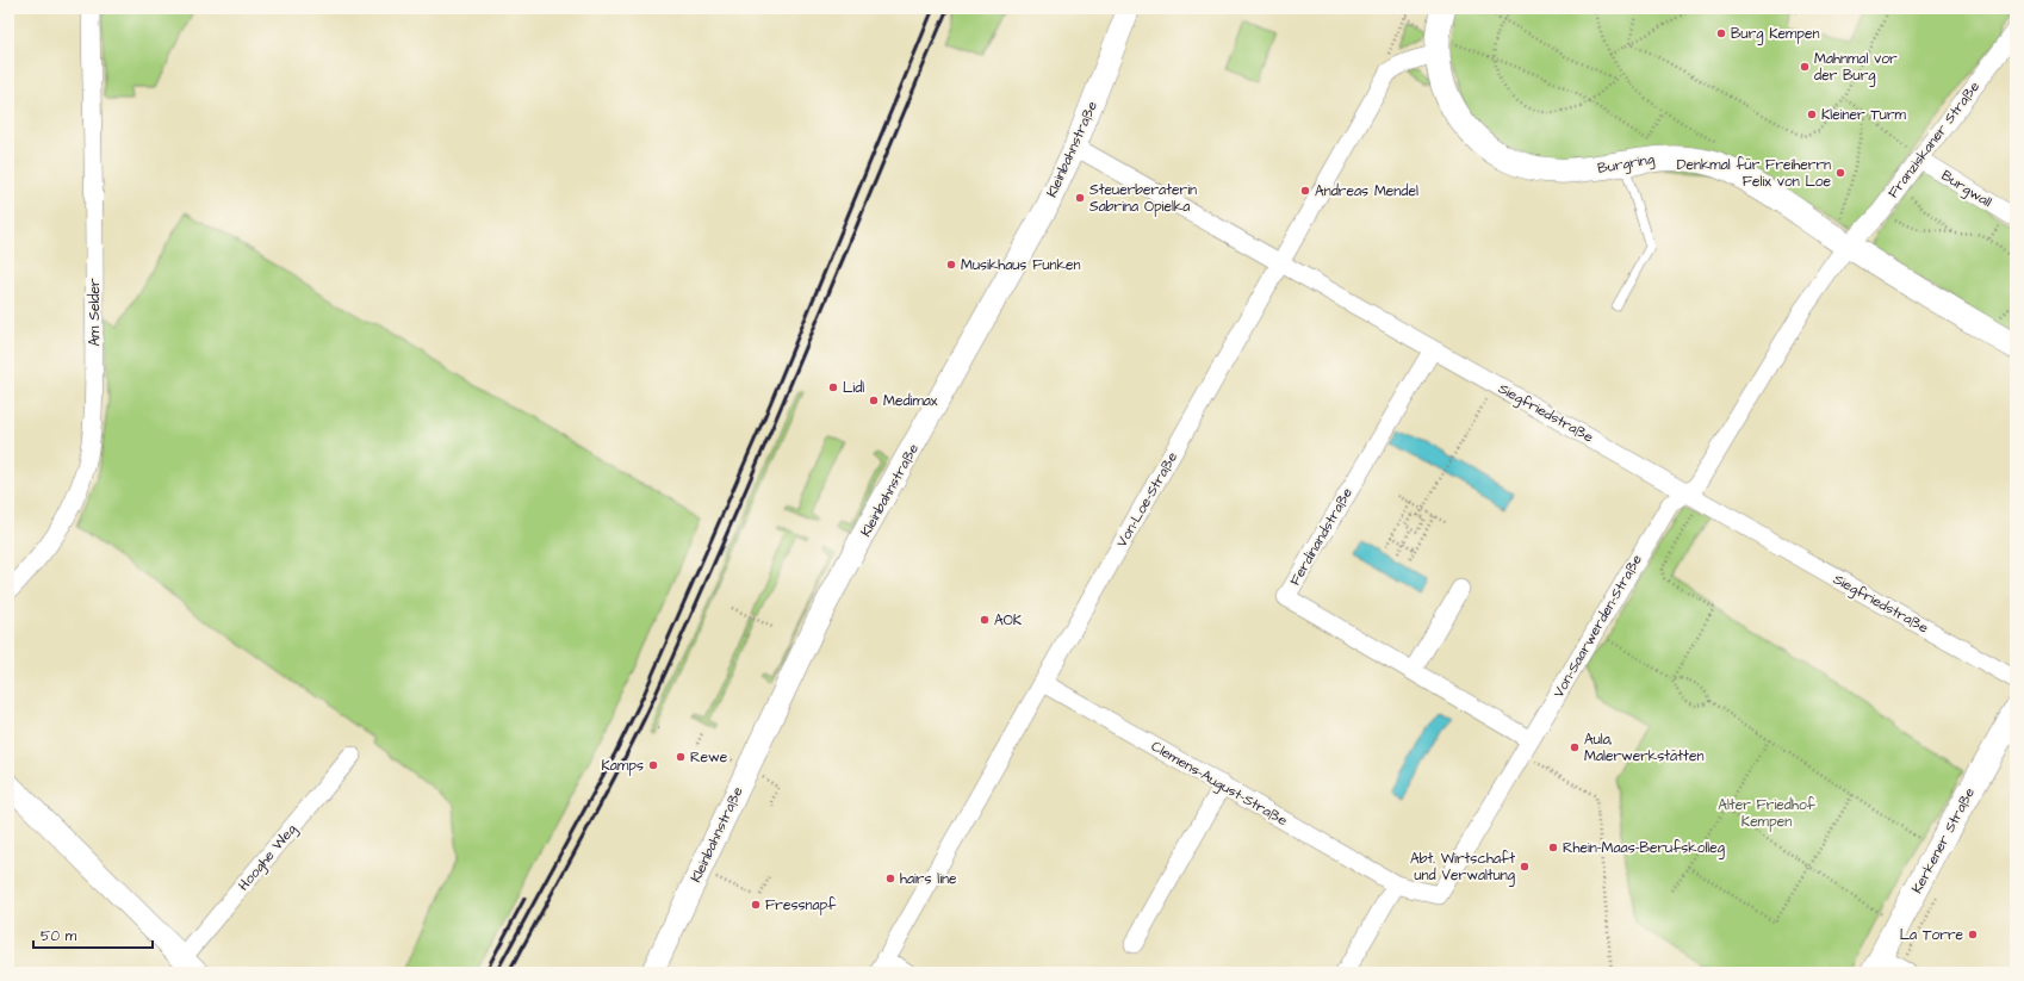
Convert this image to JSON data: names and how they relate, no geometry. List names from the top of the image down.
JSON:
{
  "streets": {
    "main road": ["Burgring", "Kerkener Straße"],
    "street": [
      "Franziskaner Straße",
      "Kleinbahnstraße",
      "Burgwall",
      "Am Selder",
      "Siegfriedstraße",
      "Von-Loe-Straße",
      "Ferdinandstraße",
      "Von-Saarwerden-Straße",
      "Clemens-August-Straße",
      "Hooghe Weg"
    ]
  },
  "crossings": [
    ["Franziskaner Straße", "Burgring"],
    ["Franziskaner Straße", "Burgwall"],
    ["Franziskaner Straße", "Von-Saarwerden-Straße"],
    ["Kleinbahnstraße", "Siegfriedstraße"],
    ["Burgring", "Von-Saarwerden-Straße"],
    ["Siegfriedstraße", "Von-Loe-Straße"],
    ["Siegfriedstraße", "Ferdinandstraße"],
    ["Siegfriedstraße", "Von-Saarwerden-Straße"],
    ["Von-Loe-Straße", "Clemens-August-Straße"],
    ["Ferdinandstraße", "Von-Saarwerden-Straße"],
    ["Von-Saarwerden-Straße", "Clemens-August-Straße"]
  ],
  "parks": ["Alter Friedhof Kempen"],
  "places": [
    "Burg Kempen",
    "Mahnmal vor der Burg",
    "Kleiner Turm",
    "Denkmal für Freiherrn Felix von Loe",
    "Andreas Mendel",
    "Steuerberaterin Sabrina Opielka",
    "Musikhaus Funken",
    "Lidl",
    "Medimax",
    "AOK",
    "Aula, Malerwerkstätten",
    "Rewe",
    "Kamps",
    "Rhein-Maas-Berufskolleg",
    "Abt. Wirtschaft und Verwaltung",
    "hairs line",
    "Fressnapf",
    "La Torre"
  ],
  "scale_bar": "50 m"
}
